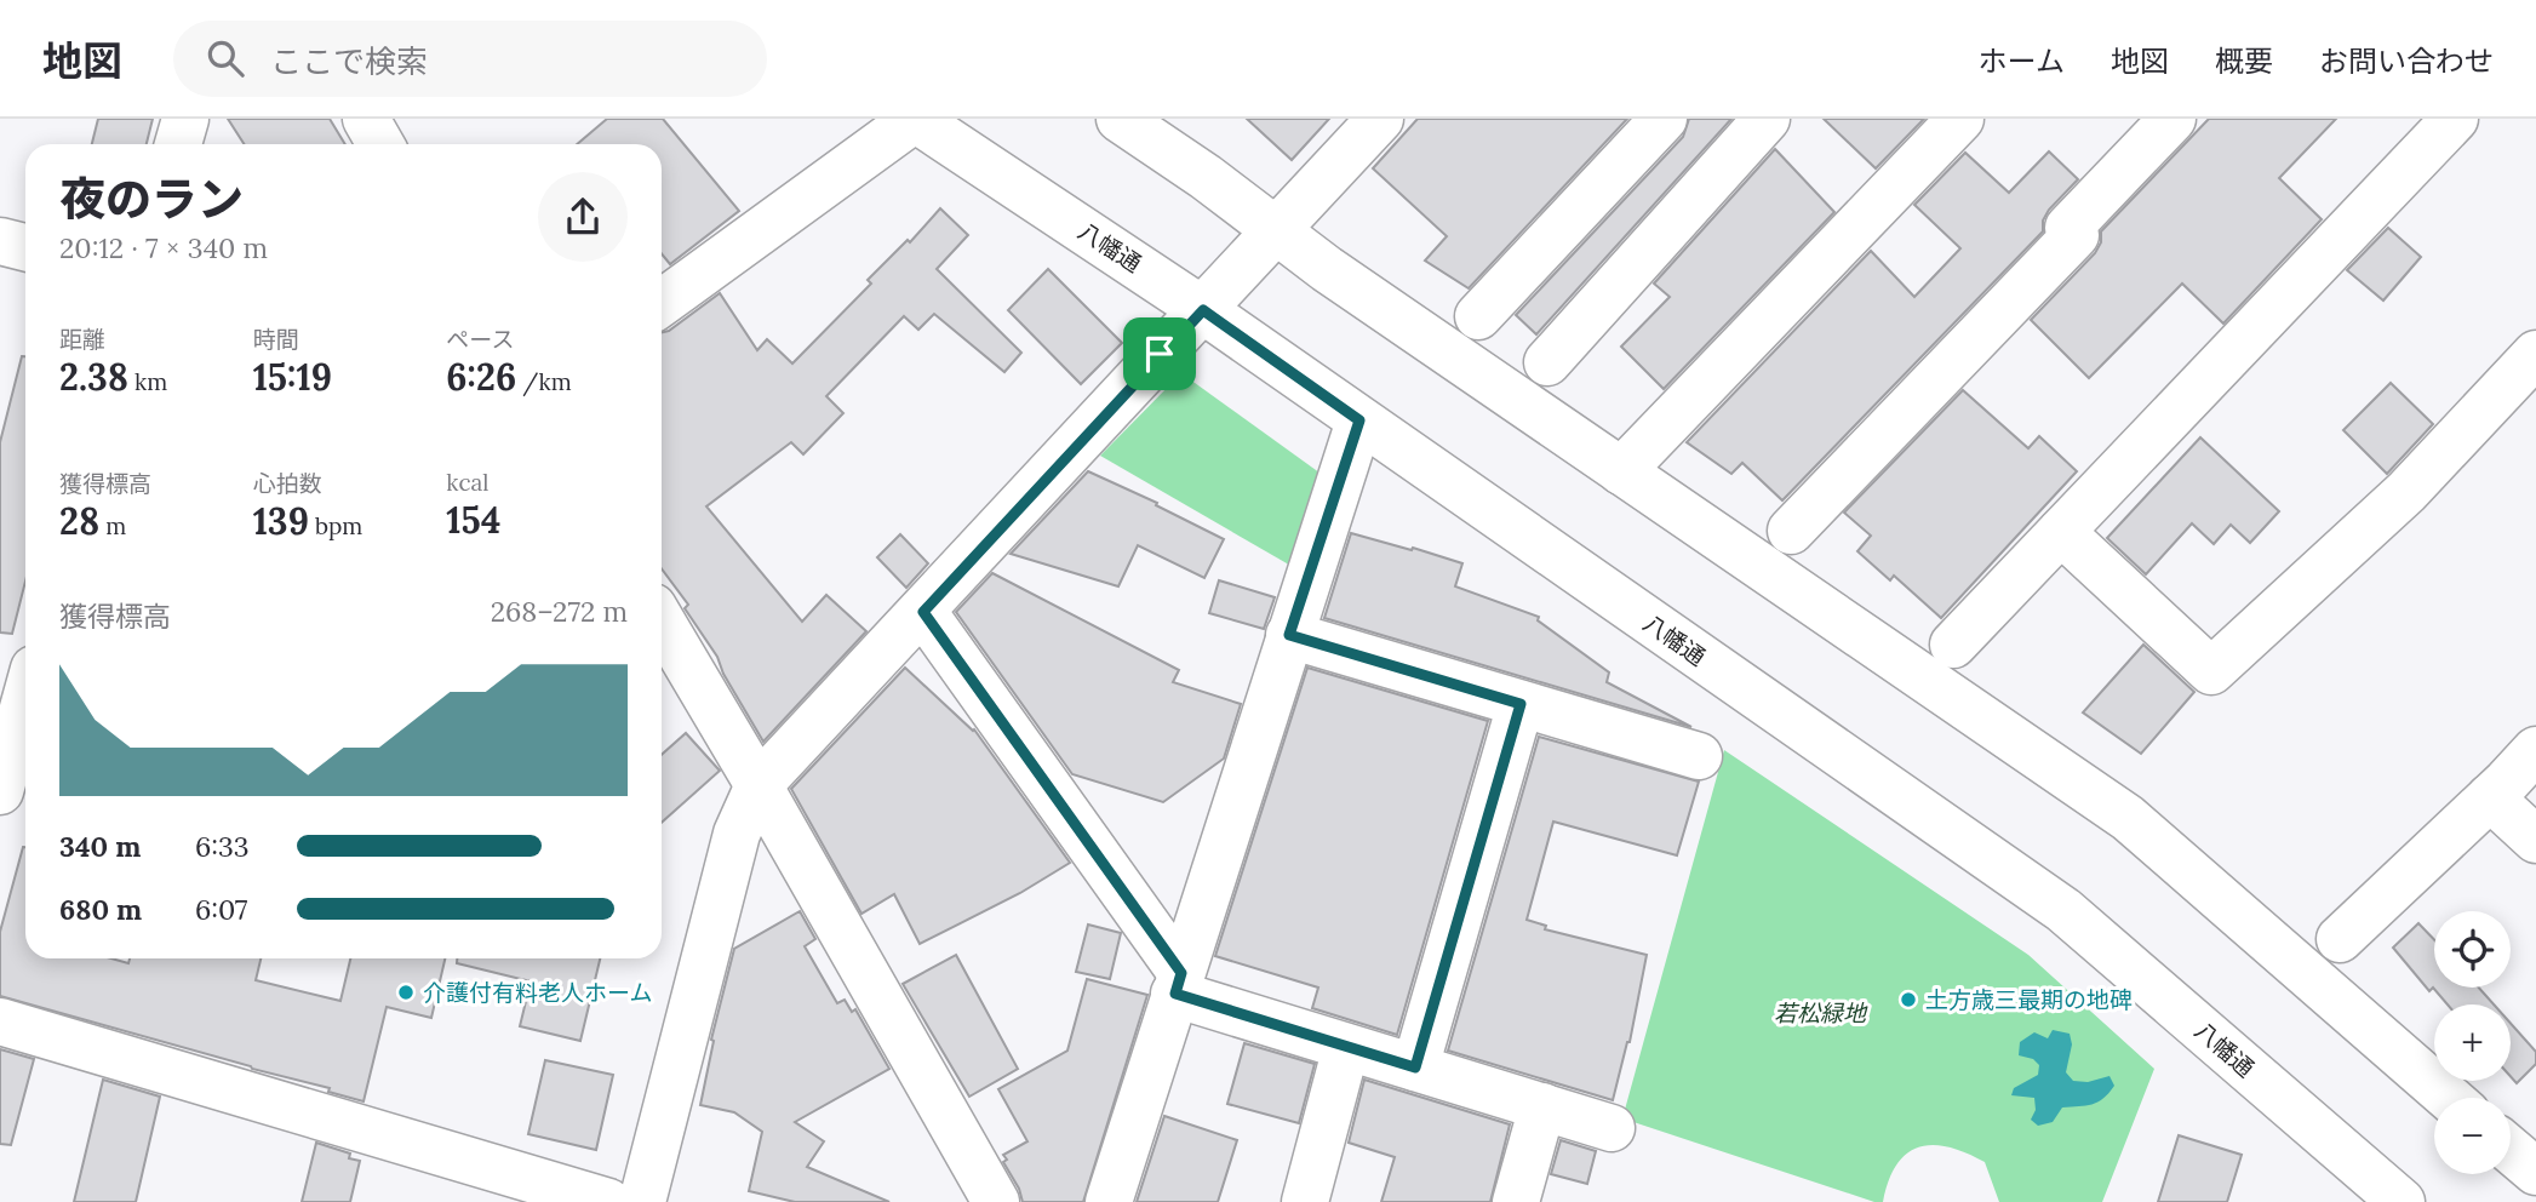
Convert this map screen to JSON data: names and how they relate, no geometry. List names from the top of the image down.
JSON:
{
  "streets": {
    "street": ["八幡通"]
  },
  "parks": ["若松緑地"],
  "places": ["介護付有料老人ホーム", "土方歳三最期の地碑"],
  "page": {
    "header": "地図",
    "search": "ここで検索",
    "nav": [
      "ホーム",
      "地図",
      "概要",
      "お問い合わせ"
    ],
    "heading": ["夜のラン", "20:12 · 7 × 340 m"],
    "stats": [
      ["距離", "2.38 km"],
      ["時間", "15:19"],
      ["ペース", "6:26 /km"],
      ["獲得標高", "28 m"],
      ["心拍数", "139 bpm"],
      ["kcal", "154"]
    ],
    "chart": ["獲得標高", "268–272 m"],
    "list": [
      {
        "name": "340 m",
        "note": "6:33"
      },
      {
        "name": "680 m",
        "note": "6:07"
      }
    ],
    "map_buttons": ["+", "−"]
  }
}
